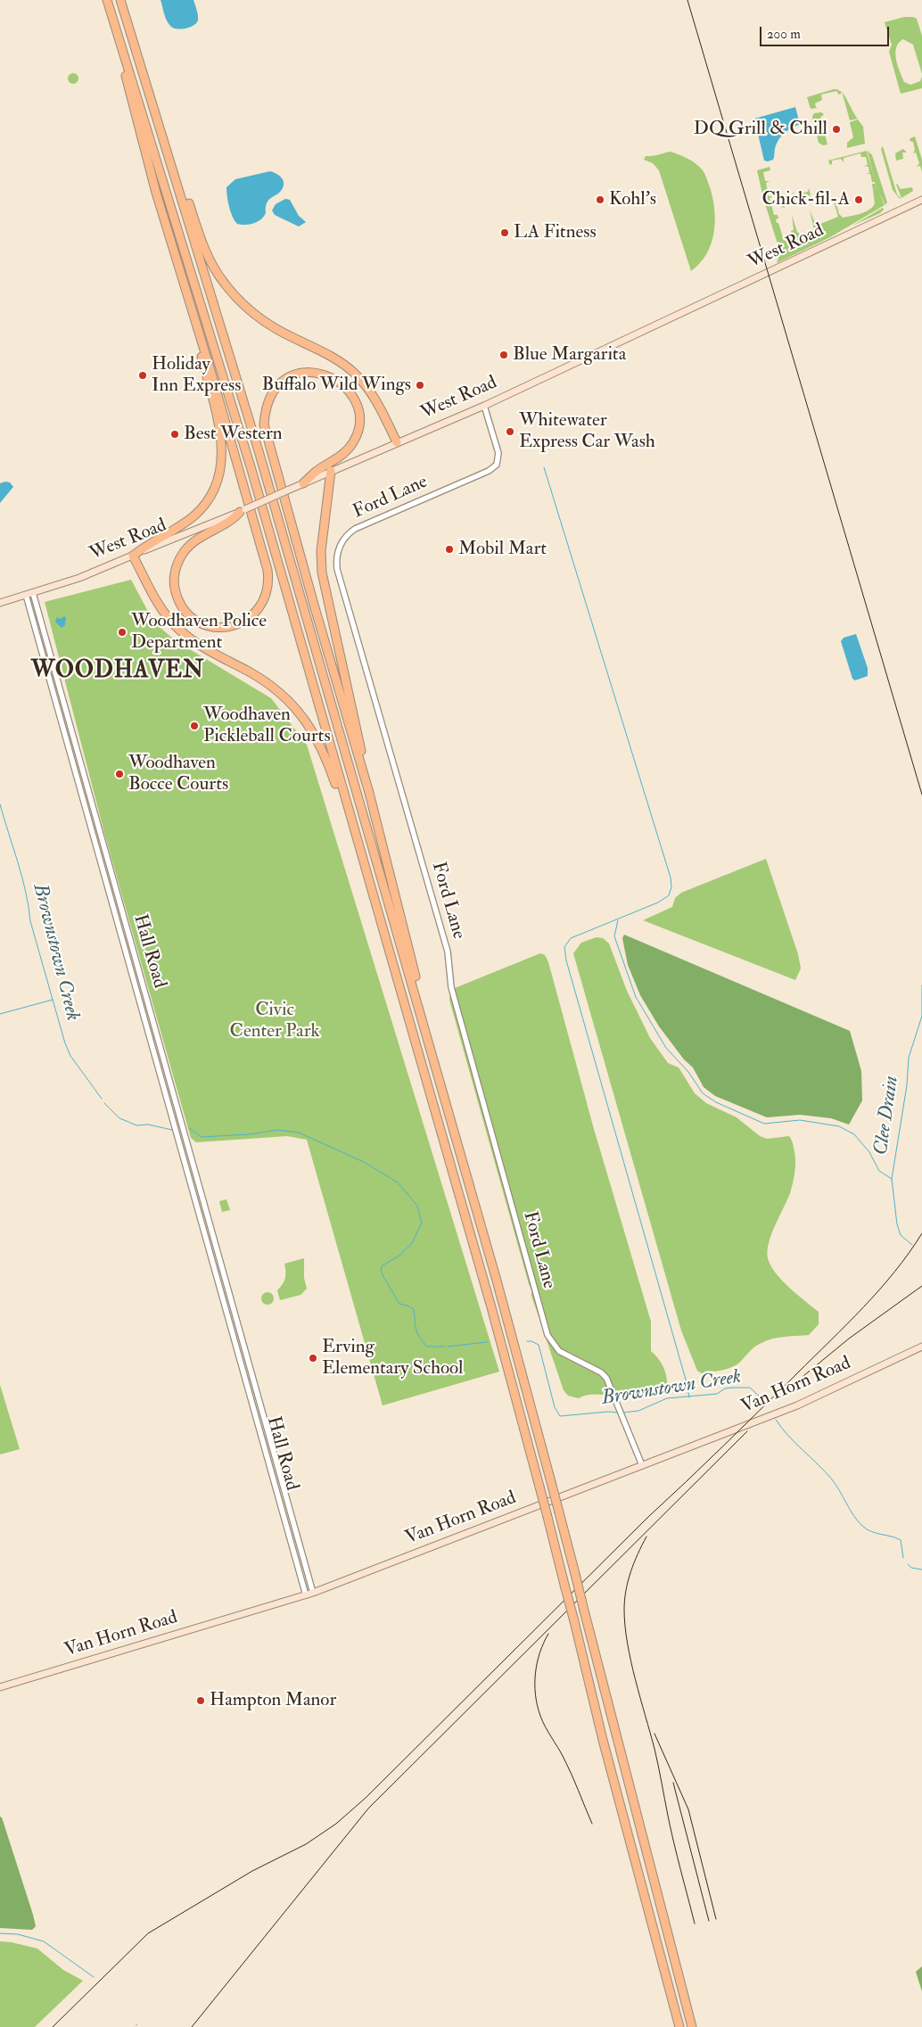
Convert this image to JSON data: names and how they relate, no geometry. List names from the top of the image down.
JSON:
{
  "streets": {
    "main road": ["West Road", "Van Horn Road"],
    "street": ["Ford Lane", "Hall Road"]
  },
  "crossings": [
    ["West Road", "Ford Lane"],
    ["West Road", "Hall Road"],
    ["Ford Lane", "Van Horn Road"],
    ["Hall Road", "Van Horn Road"]
  ],
  "districts": ["WOODHAVEN"],
  "water": ["Brownstown Creek", "Clee Drain"],
  "parks": ["Civic Center Park"],
  "places": [
    "DQ Grill & Chill",
    "Kohl's",
    "Chick-fil-A",
    "LA Fitness",
    "Blue Margarita",
    "Holiday Inn Express",
    "Buffalo Wild Wings",
    "Whitewater Express Car Wash",
    "Best Western",
    "Mobil Mart",
    "Woodhaven Police Department",
    "Woodhaven Pickleball Courts",
    "Woodhaven Bocce Courts",
    "Erving Elementary School",
    "Hampton Manor"
  ],
  "scale_bar": "200 m"
}
